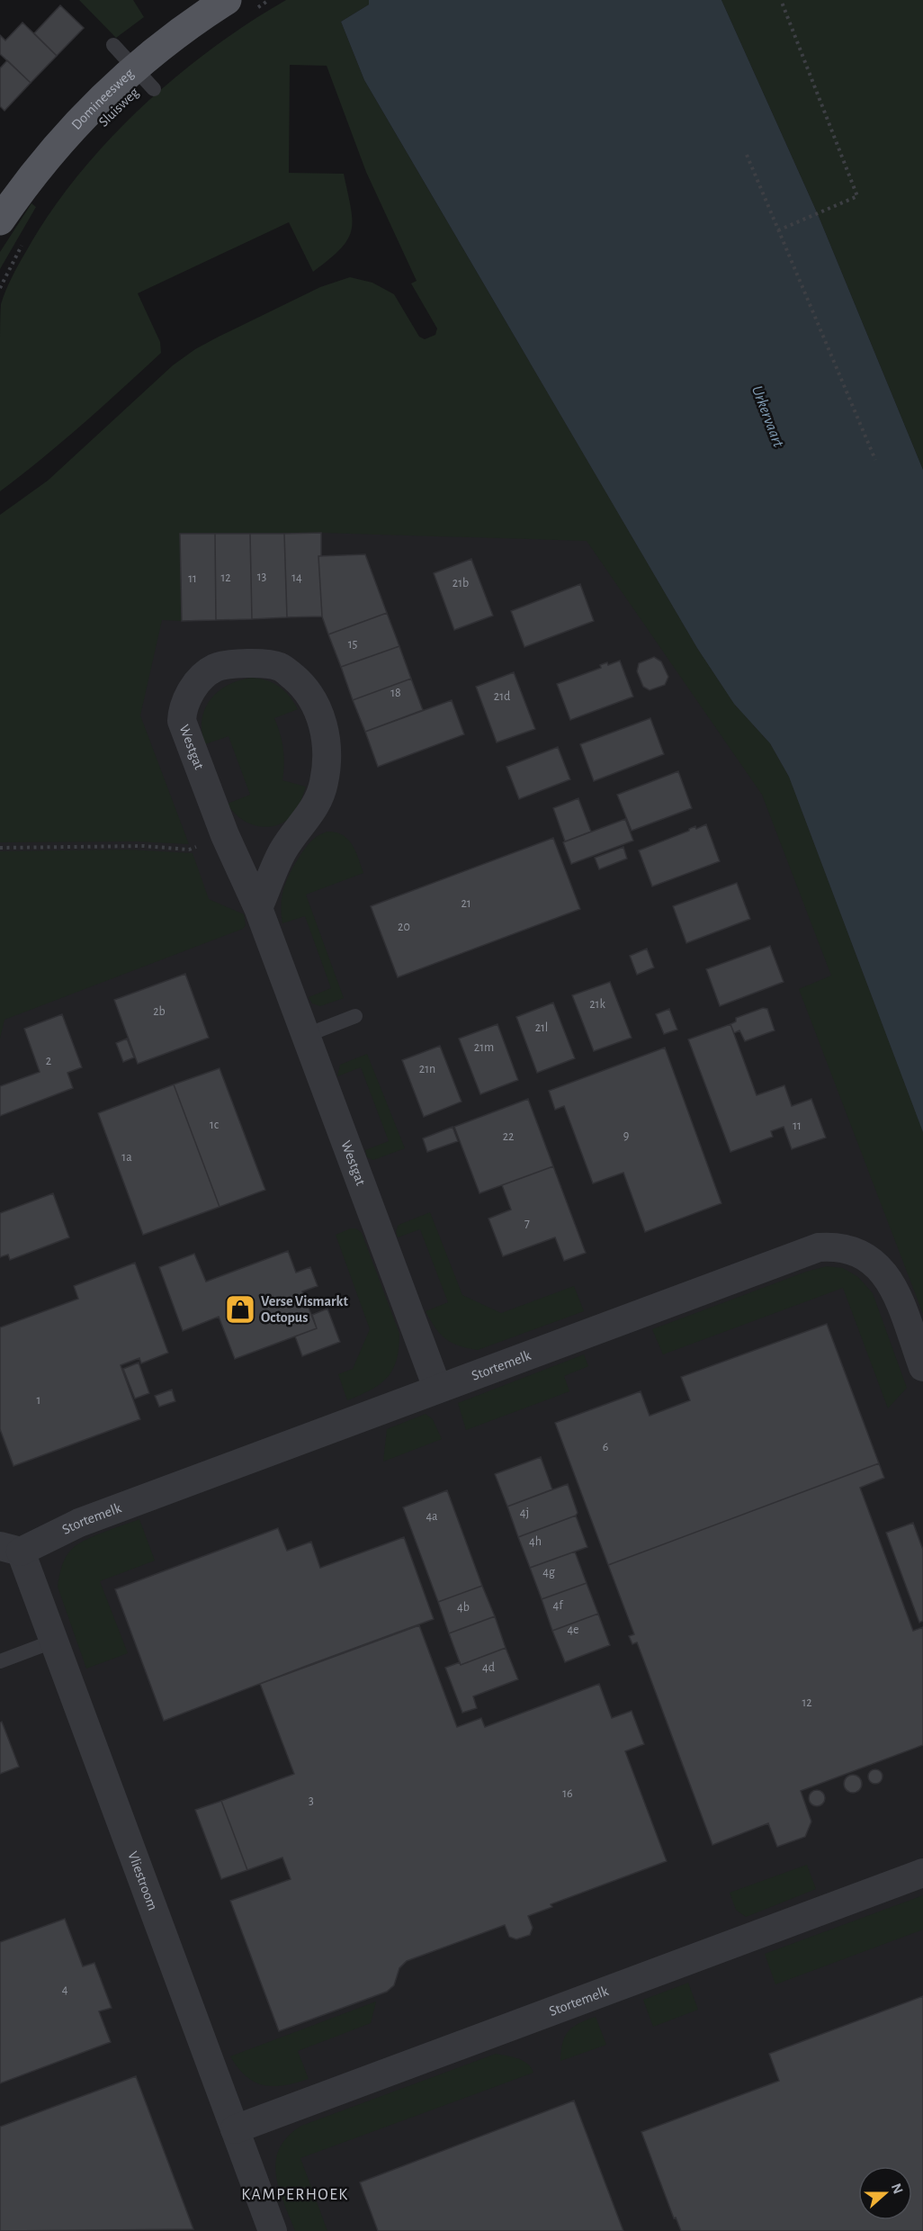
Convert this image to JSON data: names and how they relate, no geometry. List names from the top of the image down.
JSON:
{
  "streets": {
    "main road": ["Domineesweg"],
    "street": ["Westgat", "Stortemelk", "Vliestroom"]
  },
  "crossings": [
    ["Westgat", "Stortemelk"],
    ["Stortemelk", "Vliestroom"]
  ],
  "districts": ["KAMPERHOEK"],
  "water": ["Urkervaart"],
  "places": {
    "shop": ["Verse Vismarkt Octopus"]
  },
  "house_numbers": [
    "13",
    "12",
    "14",
    "11",
    "21b",
    "15",
    "18",
    "21d",
    "21",
    "20",
    "21k",
    "2b",
    "21l",
    "21m",
    "2",
    "21n",
    "1c",
    "11",
    "9",
    "22",
    "1a",
    "7",
    "1",
    "6",
    "4j",
    "4a",
    "4h",
    "4g",
    "4f",
    "4b",
    "4e",
    "4d",
    "12",
    "16",
    "3",
    "4"
  ],
  "north": "right"
}
